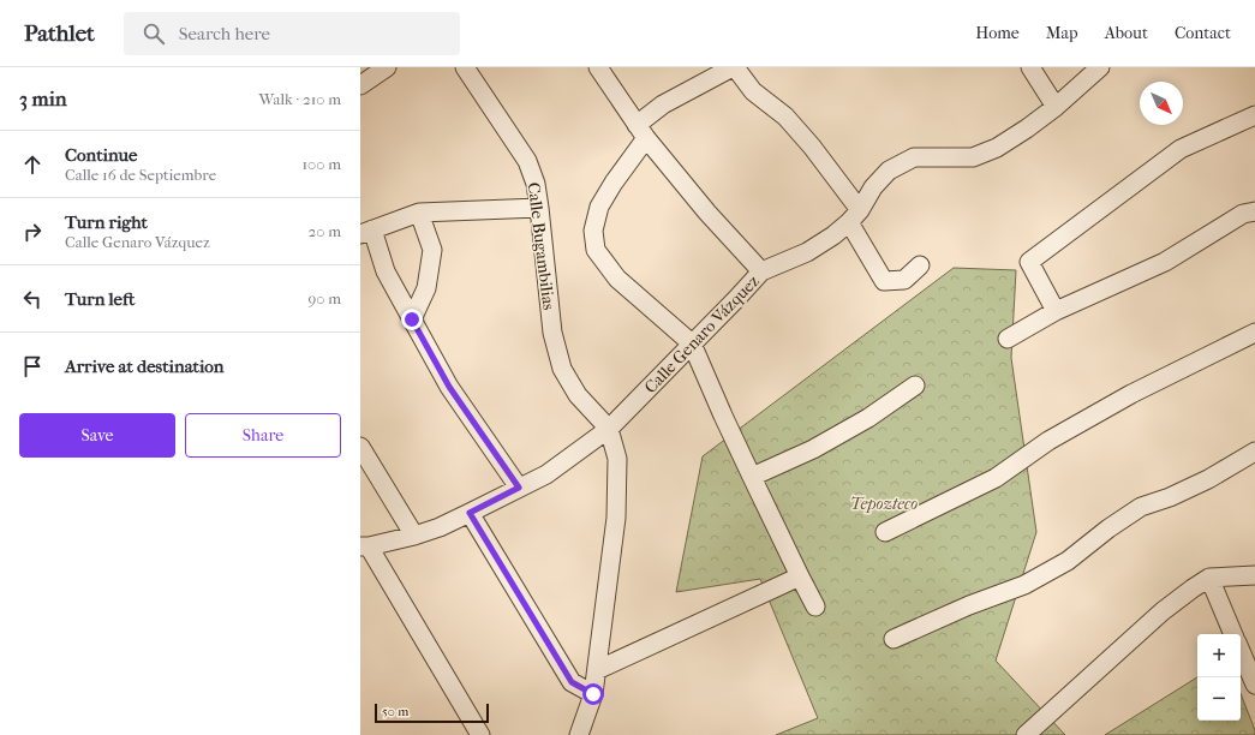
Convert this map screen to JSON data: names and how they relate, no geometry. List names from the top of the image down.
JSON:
{
  "streets": {
    "street": ["Calle Bugambilias", "Calle Genaro Vázquez"]
  },
  "crossings": [
    ["Calle Bugambilias", "Calle Genaro Vázquez"]
  ],
  "parks": ["Tepozteco"],
  "scale_bar": "50 m",
  "north": "bottom right",
  "page": {
    "header": "Pathlet",
    "search": "Search here",
    "nav": [
      "Home",
      "Map",
      "About",
      "Contact"
    ],
    "heading": ["3 min", "Walk · 210 m"],
    "list": [
      ["Continue", "Calle 16 de Septiembre", "100 m"],
      ["Turn right", "Calle Genaro Vázquez", "20 m"],
      ["Turn left", "90 m"],
      "Arrive at destination"
    ],
    "buttons": ["Save", "Share"],
    "map_buttons": ["+", "−"],
    "scale": "50 m"
  }
}
